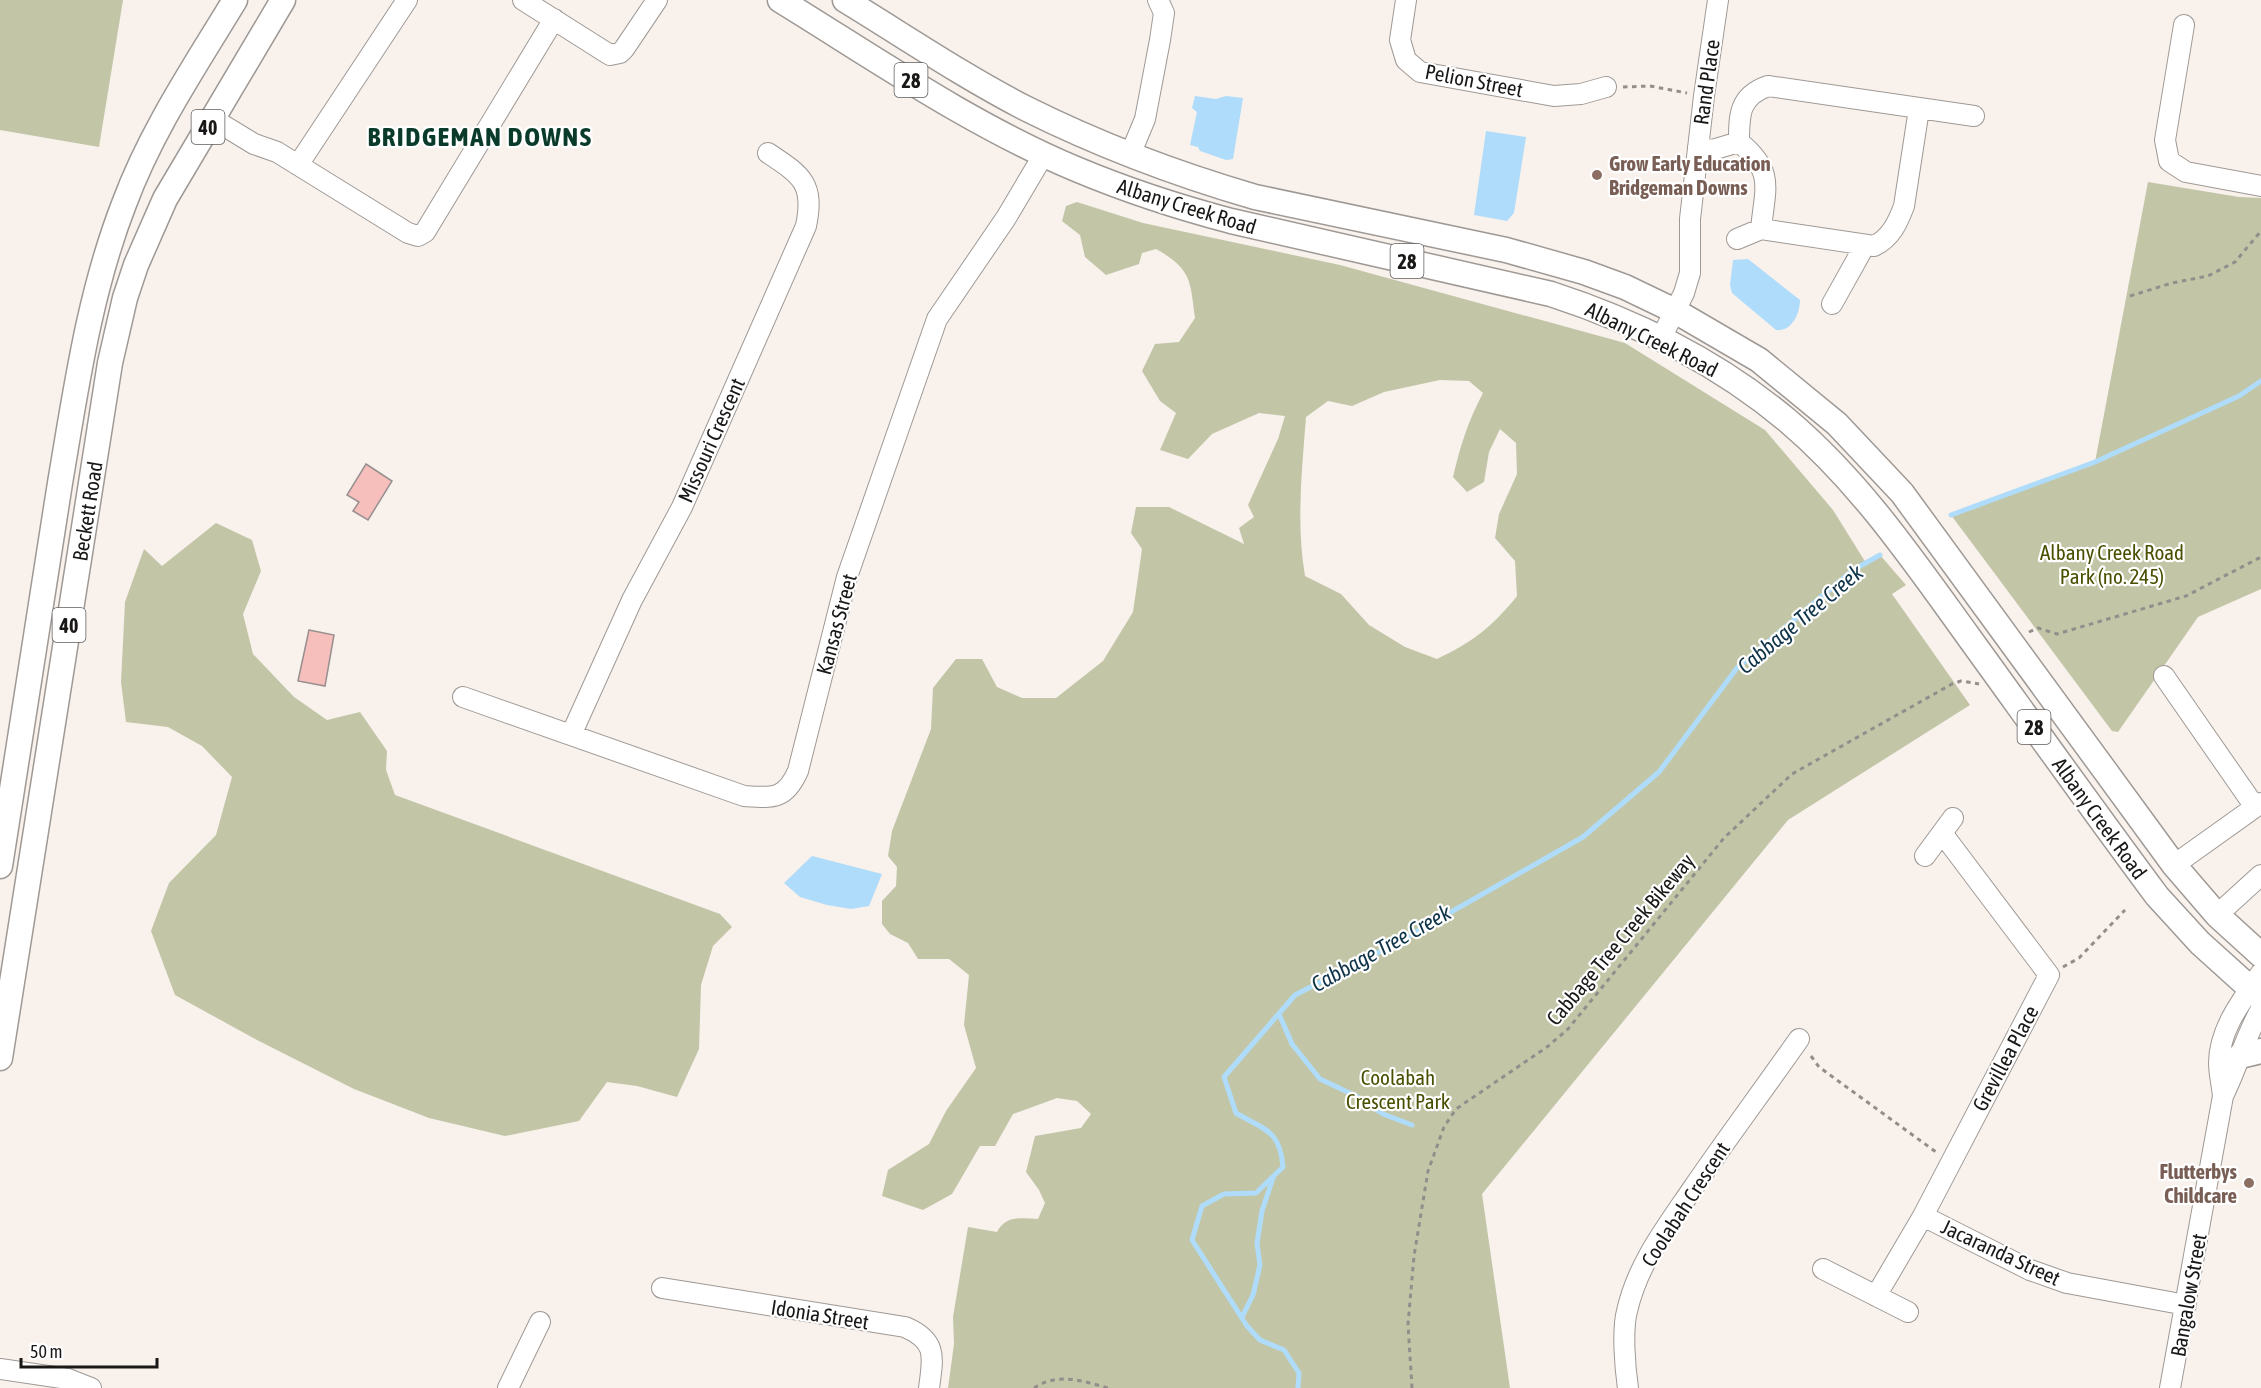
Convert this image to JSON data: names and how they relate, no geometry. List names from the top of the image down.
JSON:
{
  "streets": {
    "main road": [
      "28",
      "40",
      "Albany Creek Road",
      "Beckett Road"
    ],
    "street": [
      "Pelion Street",
      "Rand Place",
      "Missouri Crescent",
      "Kansas Street",
      "Grevillea Place",
      "Coolabah Crescent",
      "Jacaranda Street",
      "Bangalow Street",
      "Idonia Street"
    ],
    "path": ["Cabbage Tree Creek Bikeway"]
  },
  "crossings": [
    ["Rand Place", "Albany Creek Road"],
    ["Albany Creek Road", "Kansas Street"],
    ["Albany Creek Road", "Bangalow Street"],
    ["Missouri Crescent", "Kansas Street"],
    ["Grevillea Place", "Jacaranda Street"],
    ["Jacaranda Street", "Bangalow Street"]
  ],
  "districts": ["BRIDGEMAN DOWNS"],
  "water": ["Cabbage Tree Creek"],
  "parks": ["Albany Creek Road Park (no. 245)", "Coolabah Crescent Park"],
  "places": ["Grow Early Education Bridgeman Downs", "Flutterbys Childcare"],
  "scale_bar": "50 m"
}
